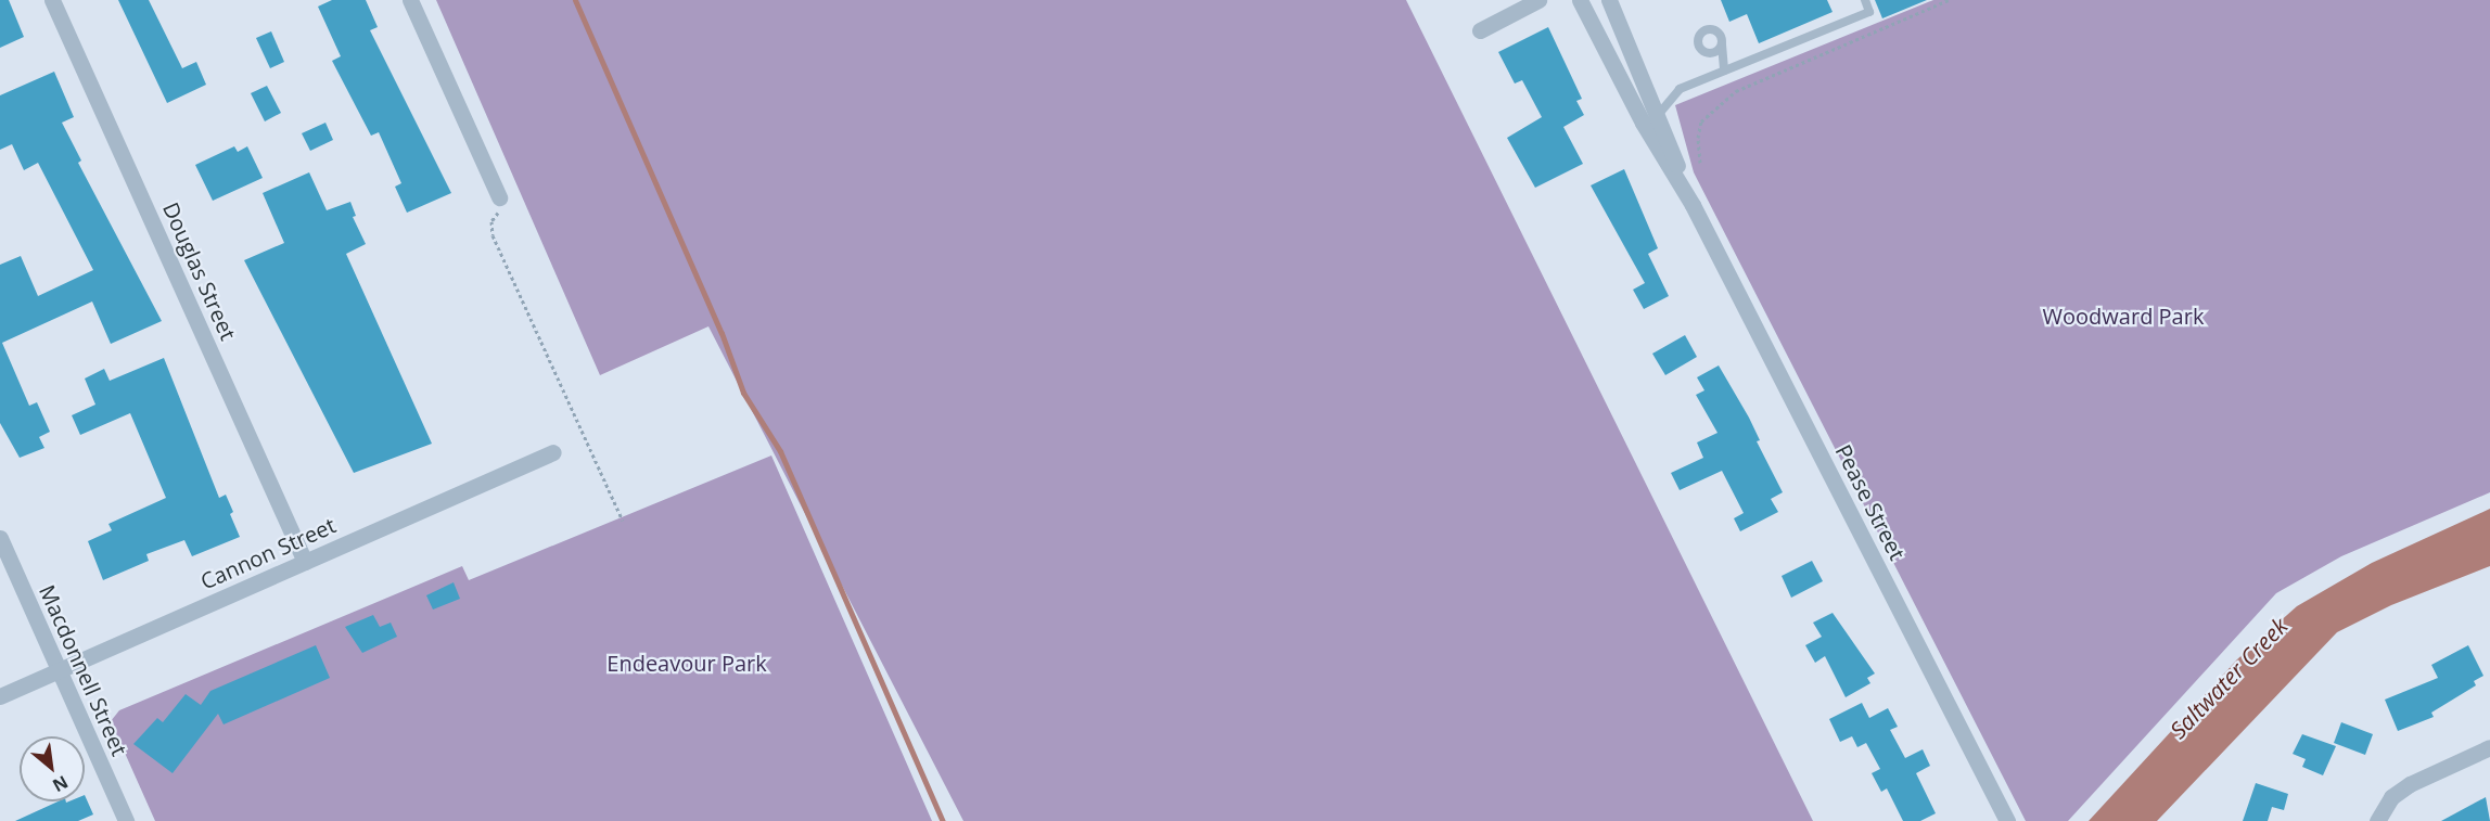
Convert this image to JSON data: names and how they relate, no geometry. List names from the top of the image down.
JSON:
{
  "streets": {
    "street": [
      "Douglas Street",
      "Pease Street",
      "Cannon Street",
      "Macdonnell Street"
    ]
  },
  "crossings": [
    ["Douglas Street", "Cannon Street"],
    ["Cannon Street", "Macdonnell Street"]
  ],
  "water": ["Saltwater Creek"],
  "parks": ["Woodward Park", "Endeavour Park"],
  "north": "bottom right"
}
